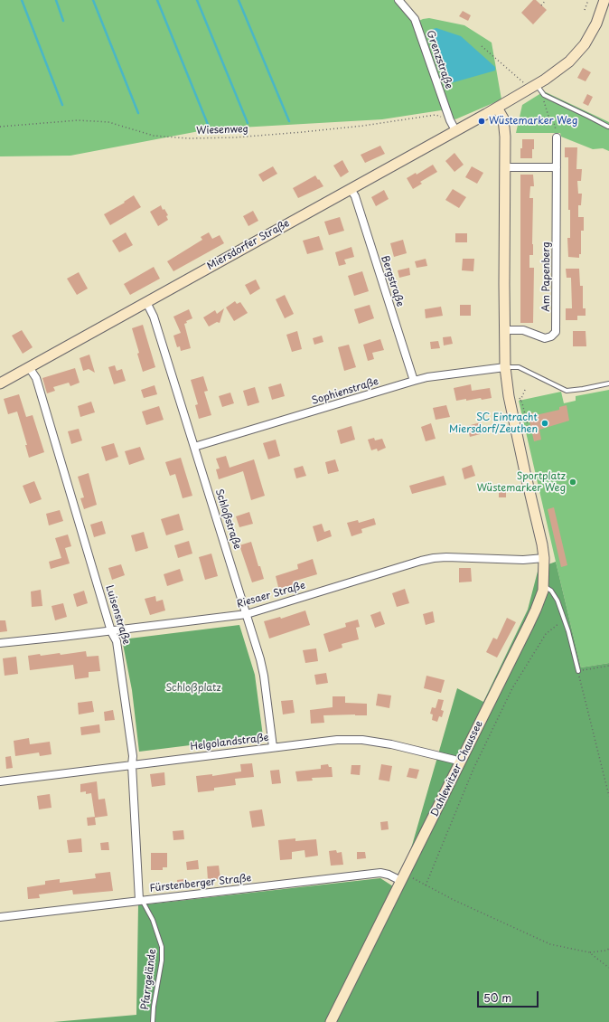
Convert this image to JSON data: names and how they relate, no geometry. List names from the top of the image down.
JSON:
{
  "streets": {
    "main road": ["Miersdorfer Straße", "Dahlewitzer Chaussee"],
    "street": [
      "Grenzstraße",
      "Am Papenberg",
      "Bergstraße",
      "Sophienstraße",
      "Schloßstraße",
      "Riesaer Straße",
      "Luisenstraße",
      "Helgolandstraße",
      "Fürstenberger Straße"
    ],
    "lane": ["Pfarrgelände"],
    "path": ["Wiesenweg"]
  },
  "crossings": [
    ["Grenzstraße", "Miersdorfer Straße"],
    ["Miersdorfer Straße", "Bergstraße"],
    ["Miersdorfer Straße", "Schloßstraße"],
    ["Miersdorfer Straße", "Luisenstraße"],
    ["Bergstraße", "Sophienstraße"],
    ["Sophienstraße", "Schloßstraße"],
    ["Schloßstraße", "Riesaer Straße"],
    ["Schloßstraße", "Helgolandstraße"],
    ["Riesaer Straße", "Luisenstraße"],
    ["Riesaer Straße", "Dahlewitzer Chaussee"],
    ["Luisenstraße", "Helgolandstraße"],
    ["Luisenstraße", "Fürstenberger Straße"],
    ["Luisenstraße", "Pfarrgelände"],
    ["Helgolandstraße", "Dahlewitzer Chaussee"],
    ["Dahlewitzer Chaussee", "Fürstenberger Straße"],
    ["Fürstenberger Straße", "Pfarrgelände"]
  ],
  "parks": ["Schloßplatz"],
  "places": ["Wüstemarker Weg", "SC Eintracht Miersdorf/Zeuthen", "Sportplatz Wüstemarker Weg"],
  "scale_bar": "50 m"
}
